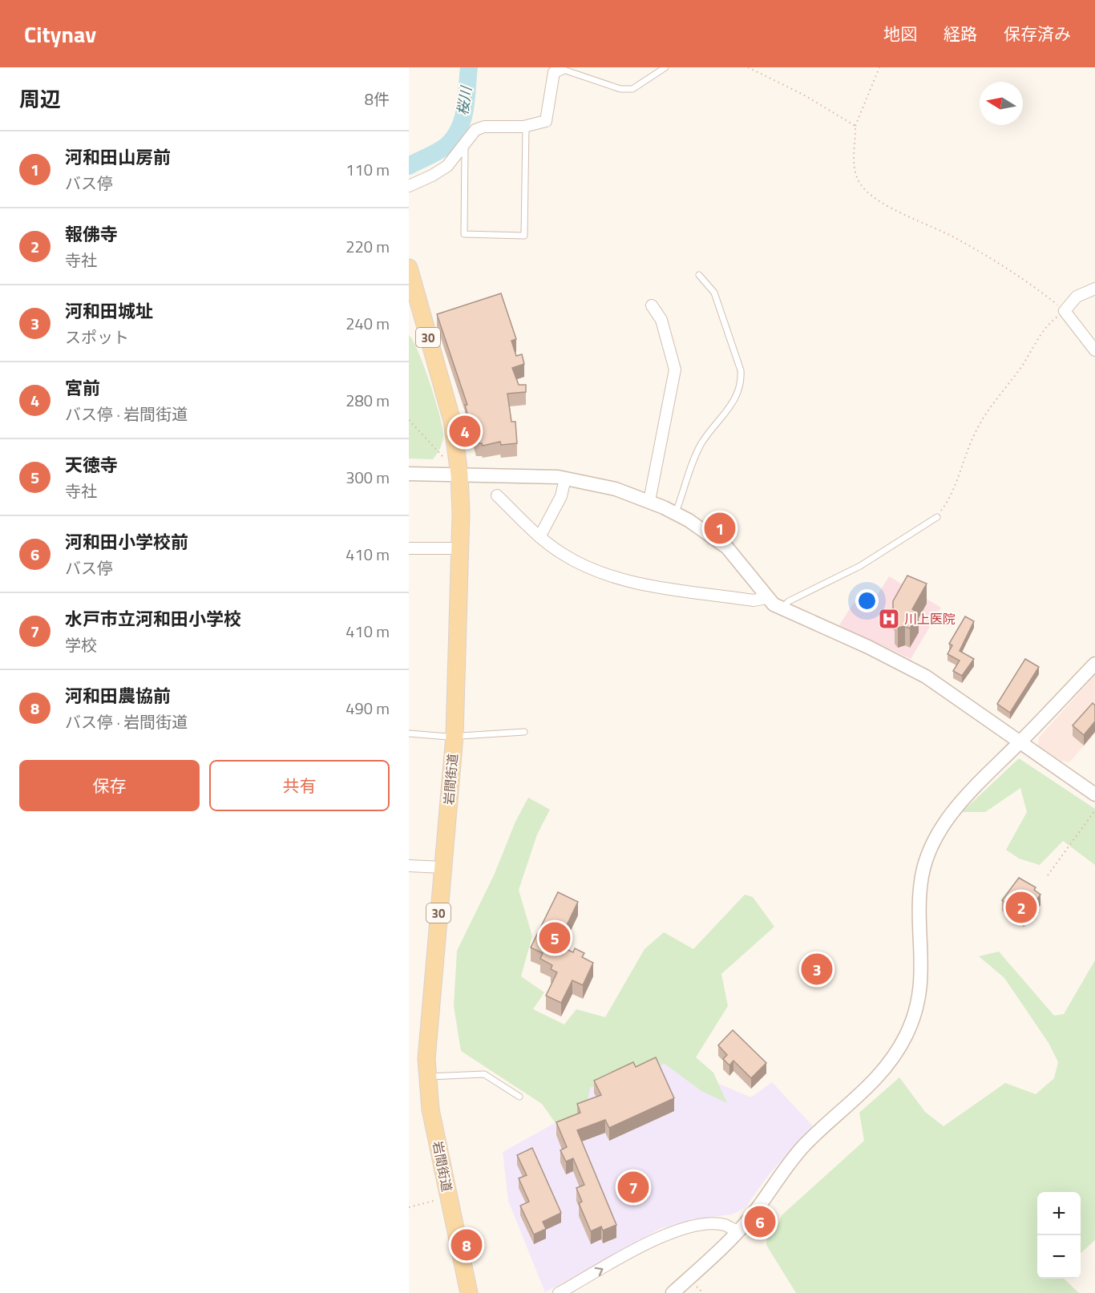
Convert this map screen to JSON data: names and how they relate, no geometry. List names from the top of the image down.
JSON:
{
  "streets": {
    "main road": ["30", "岩間街道"]
  },
  "water": ["桜川"],
  "places": {
    "hospital": ["川上医院"]
  },
  "north": "left",
  "page": {
    "header": "Citynav",
    "nav": ["地図", "経路", "保存済み"],
    "heading": ["周辺", "8件"],
    "list": [
      {
        "mark": "1",
        "name": "河和田山房前",
        "note": "バス停",
        "value": "110 m"
      },
      {
        "mark": "2",
        "name": "報佛寺",
        "note": "寺社",
        "value": "220 m"
      },
      {
        "mark": "3",
        "name": "河和田城址",
        "note": "スポット",
        "value": "240 m"
      },
      {
        "mark": "4",
        "name": "宮前",
        "note": "バス停 · 岩間街道",
        "value": "280 m"
      },
      {
        "mark": "5",
        "name": "天徳寺",
        "note": "寺社",
        "value": "300 m"
      },
      {
        "mark": "6",
        "name": "河和田小学校前",
        "note": "バス停",
        "value": "410 m"
      },
      {
        "mark": "7",
        "name": "水戸市立河和田小学校",
        "note": "学校",
        "value": "410 m"
      },
      {
        "mark": "8",
        "name": "河和田農協前",
        "note": "バス停 · 岩間街道",
        "value": "490 m"
      }
    ],
    "pins": [
      "4",
      "1",
      "2",
      "5",
      "3",
      "7",
      "6",
      "8"
    ],
    "buttons": ["保存", "共有"],
    "map_buttons": ["+", "−"]
  }
}
